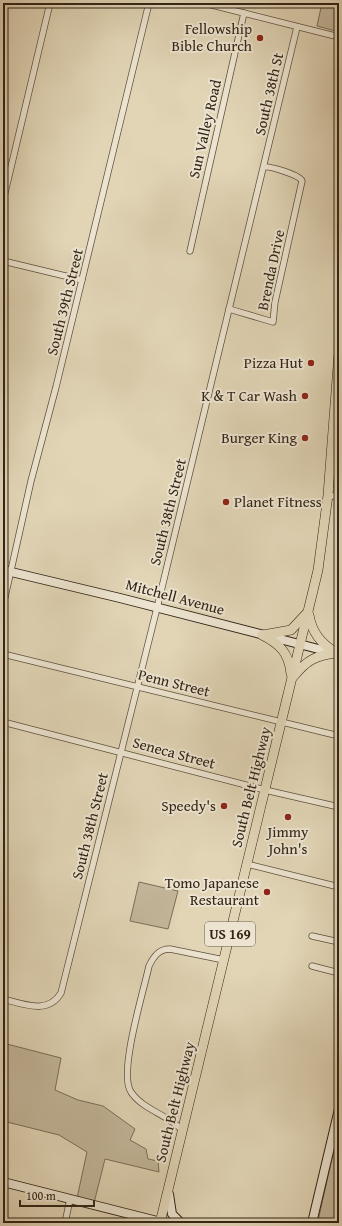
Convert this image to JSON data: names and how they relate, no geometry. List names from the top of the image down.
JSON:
{
  "streets": {
    "main road": ["South Belt Highway", "US 169"],
    "street": [
      "South 38th St",
      "Sun Valley Road",
      "Brenda Drive",
      "South 39th Street",
      "South 38th Street",
      "Mitchell Avenue",
      "Penn Street",
      "Seneca Street"
    ]
  },
  "crossings": [
    ["South 38th St", "Brenda Drive"],
    ["South 38th St", "South 38th Street"],
    ["Brenda Drive", "South 38th Street"],
    ["South 39th Street", "Mitchell Avenue"],
    ["South 38th Street", "Mitchell Avenue"],
    ["South 38th Street", "Penn Street"],
    ["South 38th Street", "Seneca Street"],
    ["Mitchell Avenue", "South Belt Highway"],
    ["Penn Street", "South Belt Highway"],
    ["Seneca Street", "South Belt Highway"]
  ],
  "places": [
    "Fellowship Bible Church",
    "Pizza Hut",
    "K & T Car Wash",
    "Burger King",
    "Planet Fitness",
    "Speedy's",
    "Jimmy John's",
    "Tomo Japanese Restaurant"
  ],
  "scale_bar": "100 m"
}
